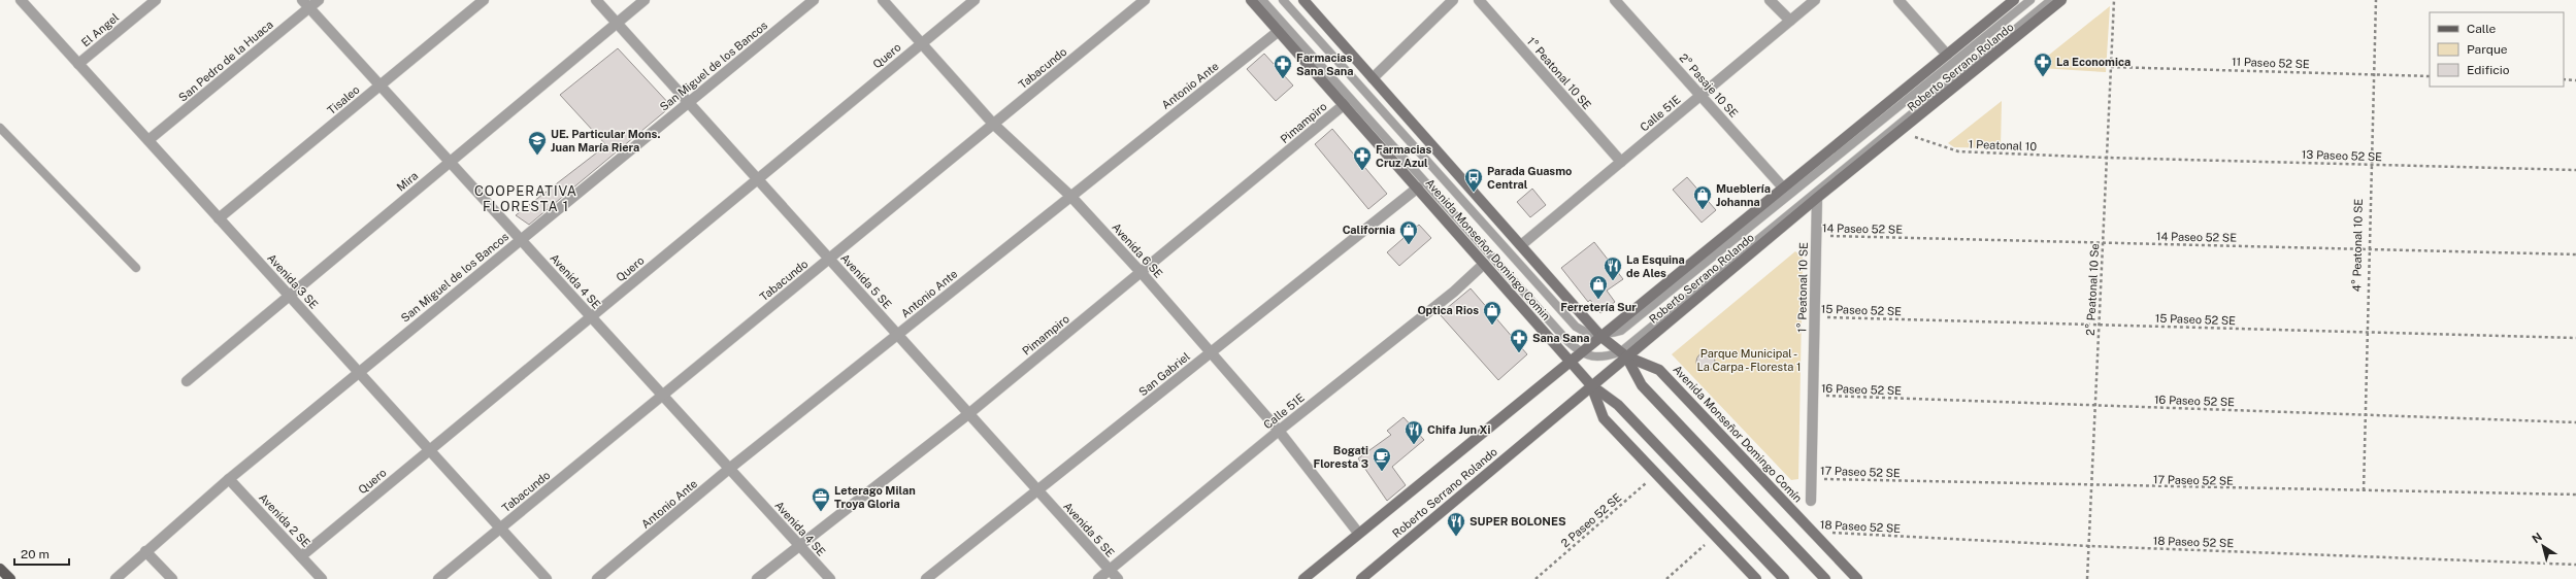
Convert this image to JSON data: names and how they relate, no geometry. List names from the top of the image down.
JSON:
{
  "streets": {
    "main road": ["Roberto Serrano Rolando", "Avenida Monseñor Domingo Comin", "Avenida Monseñor Domingo Comín"],
    "street": [
      "El Angel",
      "Quero",
      "San Pedro de la Huaca",
      "San Miguel de los Bancos",
      "Tabacundo",
      "1° Peatonal 10 SE",
      "Antonio Ante",
      "2° Pasaje 10 SE",
      "Tisaleo",
      "Calle 51E",
      "Pimampiro",
      "Mira",
      "Avenida 6 SE",
      "Avenida 3 SE",
      "Avenida 4 SE",
      "Avenida 5 SE",
      "San Gabriel",
      "Avenida 2 SE"
    ],
    "path": [
      "11 Paseo 52 SE",
      "1 Peatonal 10",
      "13 Paseo 52 SE",
      "14 Paseo 52 SE",
      "4° Peatonal 10 SE",
      "2° Peatonal 10 Se",
      "15 Paseo 52 SE",
      "16 Paseo 52 SE",
      "17 Paseo 52 SE",
      "2 Paseo 52 SE",
      "18 Paseo 52 SE"
    ]
  },
  "crossings": [
    ["El Angel", "Avenida 3 SE"],
    ["Quero", "Avenida 6 SE"],
    ["Quero", "Avenida 3 SE"],
    ["Quero", "Avenida 4 SE"],
    ["Quero", "Avenida 5 SE"],
    ["Quero", "Avenida 2 SE"],
    ["San Pedro de la Huaca", "Avenida 3 SE"],
    ["San Pedro de la Huaca", "Avenida 4 SE"],
    ["11 Paseo 52 SE", "4° Peatonal 10 SE"],
    ["11 Paseo 52 SE", "2° Peatonal 10 Se"],
    ["San Miguel de los Bancos", "Avenida 3 SE"],
    ["San Miguel de los Bancos", "Avenida 4 SE"],
    ["San Miguel de los Bancos", "Avenida 5 SE"],
    ["San Miguel de los Bancos", "Avenida 2 SE"],
    ["Roberto Serrano Rolando", "1° Peatonal 10 SE"],
    ["Roberto Serrano Rolando", "2° Pasaje 10 SE"],
    ["Roberto Serrano Rolando", "1 Peatonal 10"],
    ["Roberto Serrano Rolando", "Avenida Monseñor Domingo Comin"],
    ["Roberto Serrano Rolando", "Avenida 6 SE"],
    ["Roberto Serrano Rolando", "Avenida Monseñor Domingo Comín"],
    ["Tabacundo", "Avenida 6 SE"],
    ["Tabacundo", "Avenida 3 SE"],
    ["Tabacundo", "Avenida 4 SE"],
    ["Tabacundo", "Avenida 5 SE"],
    ["1° Peatonal 10 SE", "Calle 51E"],
    ["1° Peatonal 10 SE", "14 Paseo 52 SE"],
    ["1° Peatonal 10 SE", "15 Paseo 52 SE"],
    ["1° Peatonal 10 SE", "16 Paseo 52 SE"],
    ["1° Peatonal 10 SE", "17 Paseo 52 SE"],
    ["Antonio Ante", "Avenida Monseñor Domingo Comin"],
    ["Antonio Ante", "Avenida 6 SE"],
    ["Antonio Ante", "Avenida 4 SE"],
    ["Antonio Ante", "Avenida 5 SE"],
    ["2° Pasaje 10 SE", "Calle 51E"],
    ["Tisaleo", "Avenida 3 SE"],
    ["Tisaleo", "Avenida 4 SE"],
    ["Calle 51E", "Avenida Monseñor Domingo Comin"],
    ["Calle 51E", "Avenida 6 SE"],
    ["Calle 51E", "Avenida 5 SE"],
    ["Pimampiro", "Avenida Monseñor Domingo Comin"],
    ["Pimampiro", "Avenida 6 SE"],
    ["Pimampiro", "Avenida 4 SE"],
    ["Pimampiro", "Avenida 5 SE"],
    ["1 Peatonal 10", "13 Paseo 52 SE"],
    ["1 Peatonal 10", "2° Peatonal 10 Se"],
    ["13 Paseo 52 SE", "4° Peatonal 10 SE"],
    ["13 Paseo 52 SE", "2° Peatonal 10 Se"],
    ["Mira", "Avenida 3 SE"],
    ["Mira", "Avenida 4 SE"],
    ["Mira", "Avenida 5 SE"],
    ["14 Paseo 52 SE", "4° Peatonal 10 SE"],
    ["14 Paseo 52 SE", "2° Peatonal 10 Se"],
    ["4° Peatonal 10 SE", "15 Paseo 52 SE"],
    ["4° Peatonal 10 SE", "16 Paseo 52 SE"],
    ["4° Peatonal 10 SE", "17 Paseo 52 SE"],
    ["Avenida Monseñor Domingo Comin", "San Gabriel"],
    ["Avenida Monseñor Domingo Comin", "Avenida Monseñor Domingo Comín"],
    ["Avenida 6 SE", "San Gabriel"],
    ["Avenida 5 SE", "San Gabriel"],
    ["2° Peatonal 10 Se", "15 Paseo 52 SE"],
    ["2° Peatonal 10 Se", "16 Paseo 52 SE"],
    ["2° Peatonal 10 Se", "17 Paseo 52 SE"],
    ["2° Peatonal 10 Se", "18 Paseo 52 SE"],
    ["Avenida Monseñor Domingo Comín", "18 Paseo 52 SE"]
  ],
  "districts": ["COOPERATIVA FLORESTA 1"],
  "parks": ["Parque Municipal - La Carpa - Floresta 1"],
  "places": {
    "pharmacy": [
      "La Economica",
      "Farmacias Sana Sana",
      "Farmacias Cruz Azul",
      "Sana Sana"
    ],
    "school or university": ["UE. Particular Mons. Juan María Riera"],
    "bus stop": ["Parada Guasmo Central"],
    "shop": [
      "Mueblería Johanna",
      "California",
      "Ferretería Sur",
      "Optica Rios"
    ],
    "restaurant": ["La Esquina de Ales", "Chifa Jun Xi", "SUPER BOLONES"],
    "cafe": ["Bogati Floresta 3"],
    "office": ["Leterago Milan Troya Gloria"]
  },
  "legend": ["Calle", "Parque", "Edificio"],
  "scale_bar": "20 m",
  "north": "top left"
}
